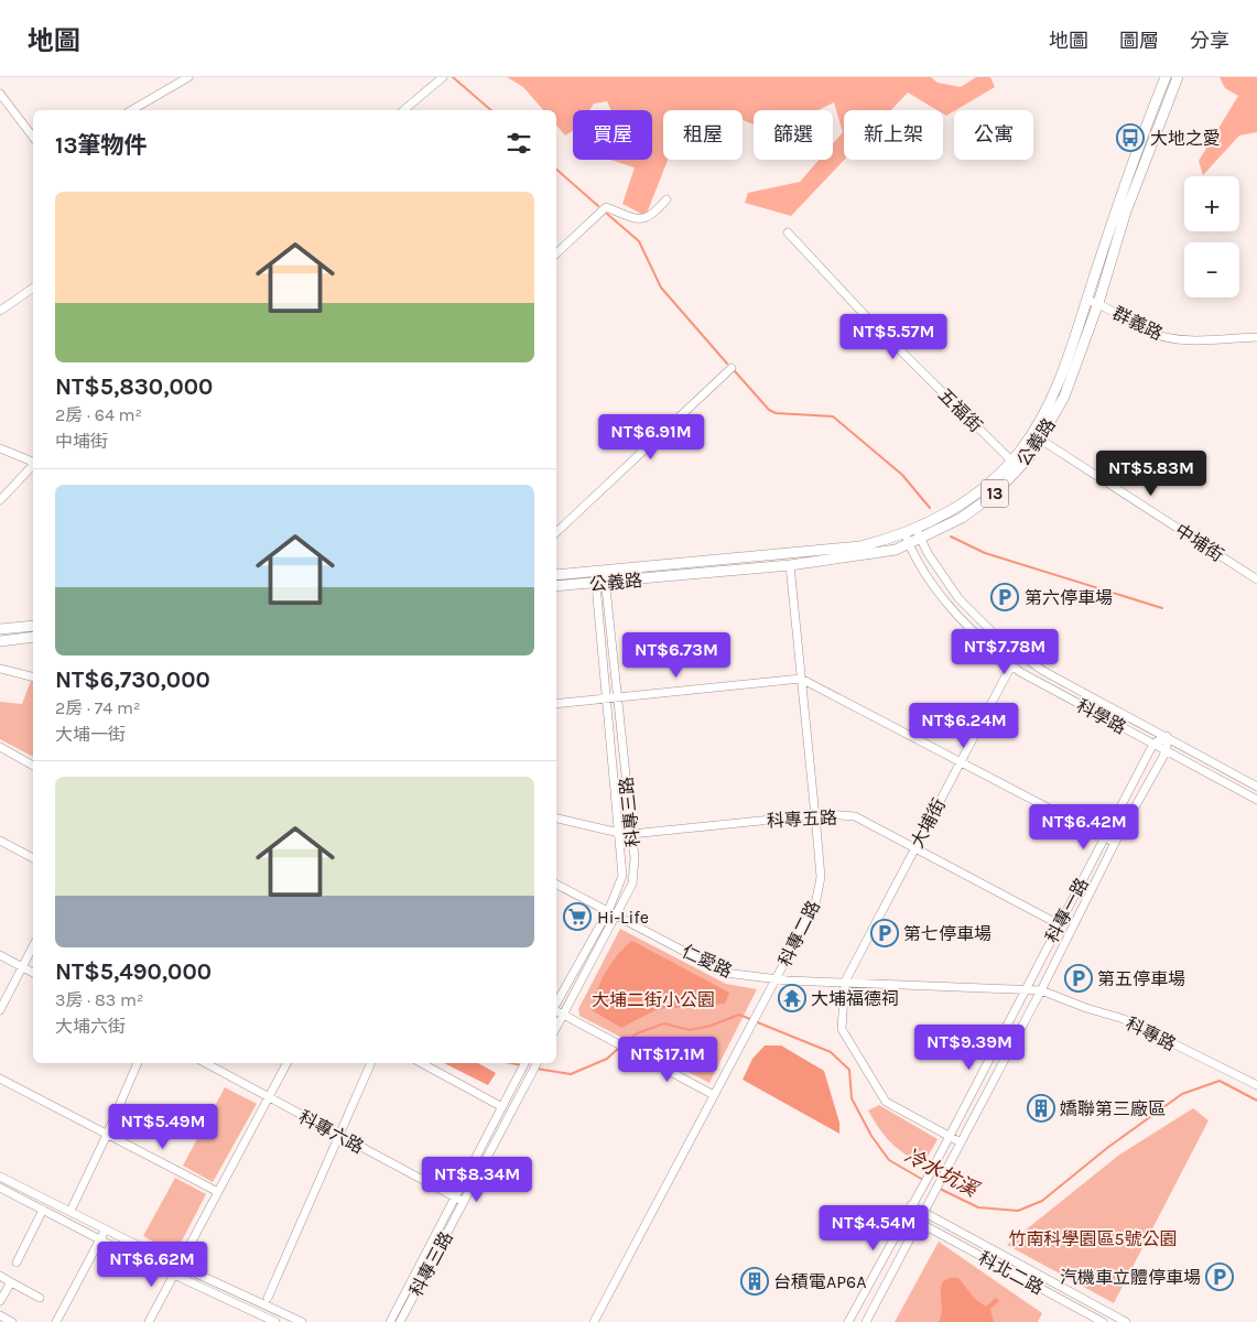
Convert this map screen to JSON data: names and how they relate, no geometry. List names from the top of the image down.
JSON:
{
  "streets": {
    "main road": ["公義路", "13"],
    "street": [
      "群義路",
      "五福街",
      "中埔街",
      "科學路",
      "科專三路",
      "科專五路",
      "大埔街",
      "科專一路",
      "科專二路",
      "仁愛路",
      "科專路",
      "科專六路",
      "科北二路"
    ]
  },
  "crossings": [
    ["群義路", "公義路"],
    ["五福街", "公義路"],
    ["公義路", "中埔街"],
    ["公義路", "科學路"],
    ["公義路", "科專三路"],
    ["公義路", "科專二路"],
    ["科學路", "大埔街"],
    ["科學路", "科專一路"],
    ["科專三路", "科專五路"],
    ["科專三路", "仁愛路"],
    ["科專三路", "科專六路"],
    ["科專五路", "大埔街"],
    ["科專五路", "科專一路"],
    ["科專五路", "科專二路"],
    ["大埔街", "仁愛路"],
    ["科專一路", "仁愛路"],
    ["科專一路", "科專路"],
    ["科專一路", "科北二路"],
    ["科專二路", "仁愛路"],
    ["仁愛路", "科專路"]
  ],
  "water": ["冷水坑溪"],
  "parks": ["大埔二街小公園", "竹南科學園區5號公園"],
  "places": {
    "bus stop": ["大地之愛"],
    "parking": [
      "第六停車場",
      "第七停車場",
      "第五停車場",
      "汽機車立體停車場"
    ],
    "supermarket": ["Hi-Life"],
    "temple": ["大埔福德祠"],
    "building": ["嬌聯第三廠區", "台積電AP6A"]
  },
  "page": {
    "header": "地圖",
    "nav": ["地圖", "圖層", "分享"],
    "chip": [
      "買屋",
      "租屋",
      "篩選",
      "新上架",
      "公寓"
    ],
    "heading": "13筆物件",
    "map_buttons": ["+", "−"],
    "list": [
      {
        "name": "NT$5,830,000",
        "note": "2房 · 64 m² · 中埔街"
      },
      {
        "name": "NT$6,730,000",
        "note": "2房 · 74 m² · 大埔一街"
      },
      {
        "name": "NT$5,490,000",
        "note": "3房 · 83 m² · 大埔六街"
      }
    ],
    "price": [
      "NT$5.57M",
      "NT$6.91M",
      "NT$5.83M",
      "NT$7.78M",
      "NT$6.73M",
      "NT$6.24M",
      "NT$6.42M",
      "NT$9.39M",
      "NT$17.1M",
      "NT$5.49M",
      "NT$8.34M",
      "NT$4.54M",
      "NT$6.62M"
    ]
  }
}
